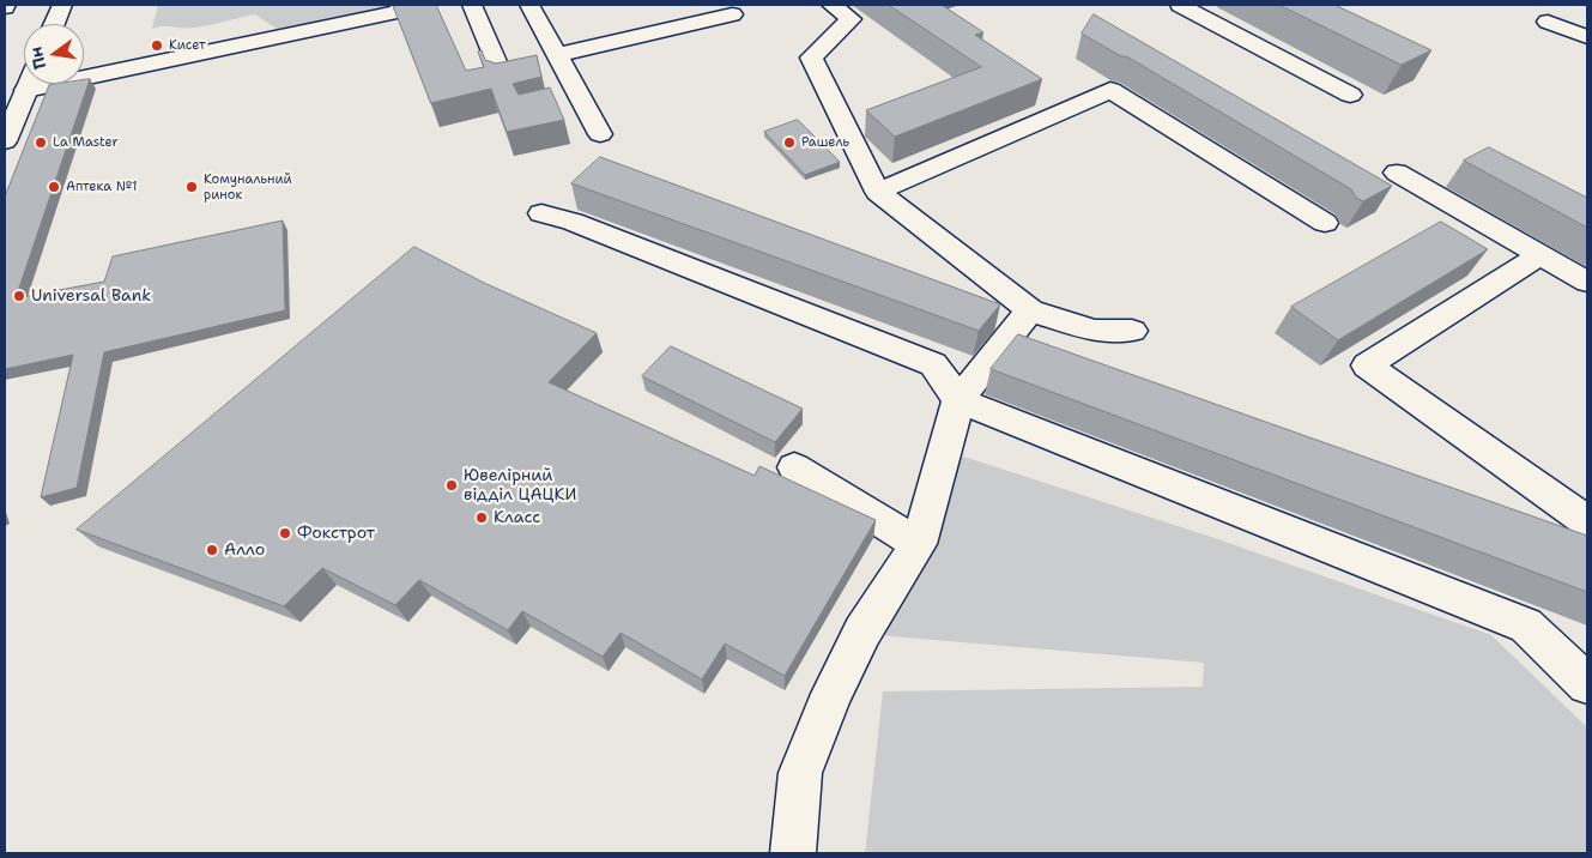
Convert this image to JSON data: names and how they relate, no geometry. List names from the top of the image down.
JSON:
{
  "places": [
    "Кисет",
    "La Master",
    "Рашель",
    "Аптека №1",
    "Комунальний ринок",
    "Universal Bank",
    "Ювелірний відділ ЦАЦКИ",
    "Класс",
    "Фокстрот",
    "Алло"
  ],
  "north": "left"
}
